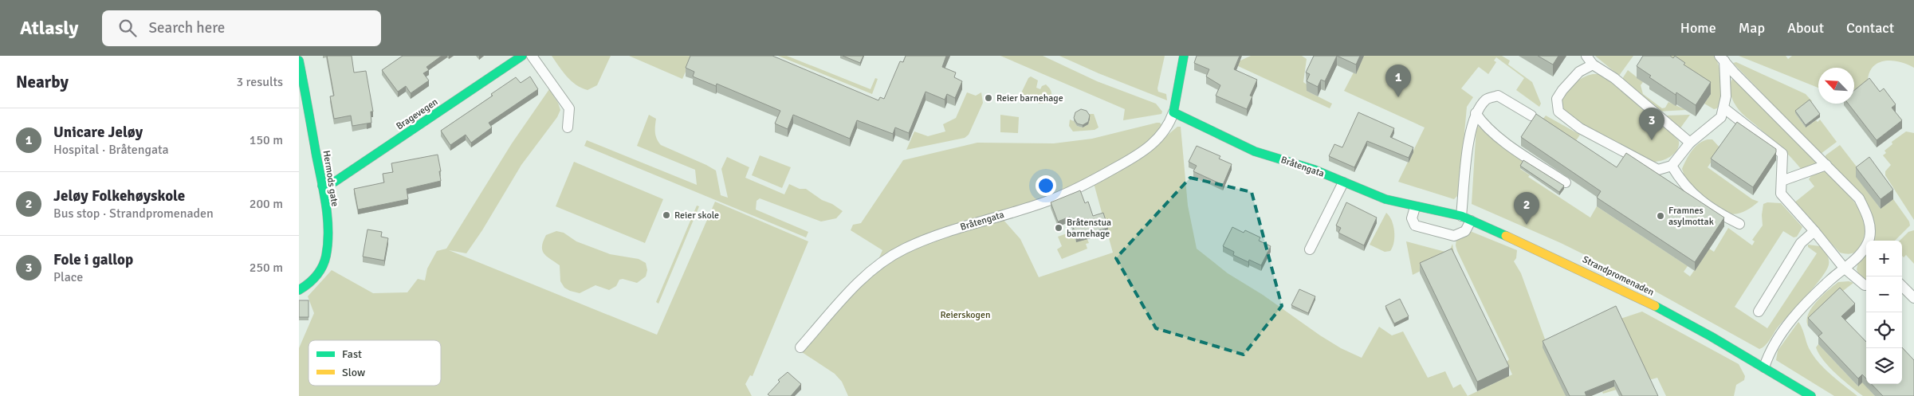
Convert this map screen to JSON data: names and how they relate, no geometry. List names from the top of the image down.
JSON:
{
  "streets": {
    "street": [
      "Bragevegen",
      "Bråtengata",
      "Hermods gate",
      "Strandpromenaden"
    ]
  },
  "crossings": [
    ["Bragevegen", "Hermods gate"],
    ["Bråtengata", "Strandpromenaden"]
  ],
  "parks": ["Reierskogen"],
  "places": [
    "Reier barnehage",
    "Reier skole",
    "Framnes asylmottak",
    "Bråtenstua barnehage"
  ],
  "legend": ["Fast", "Slow"],
  "north": "top left",
  "page": {
    "header": "Atlasly",
    "search": "Search here",
    "nav": [
      "Home",
      "Map",
      "About",
      "Contact"
    ],
    "heading": ["Nearby", "3 results"],
    "pins": ["1", "3", "2"],
    "list": [
      {
        "mark": "1",
        "name": "Unicare Jeløy",
        "note": "Hospital · Bråtengata",
        "value": "150 m"
      },
      {
        "mark": "2",
        "name": "Jeløy Folkehøyskole",
        "note": "Bus stop · Strandpromenaden",
        "value": "200 m"
      },
      {
        "mark": "3",
        "name": "Fole i gallop",
        "note": "Place",
        "value": "250 m"
      }
    ],
    "map_buttons": ["+", "−"]
  }
}
